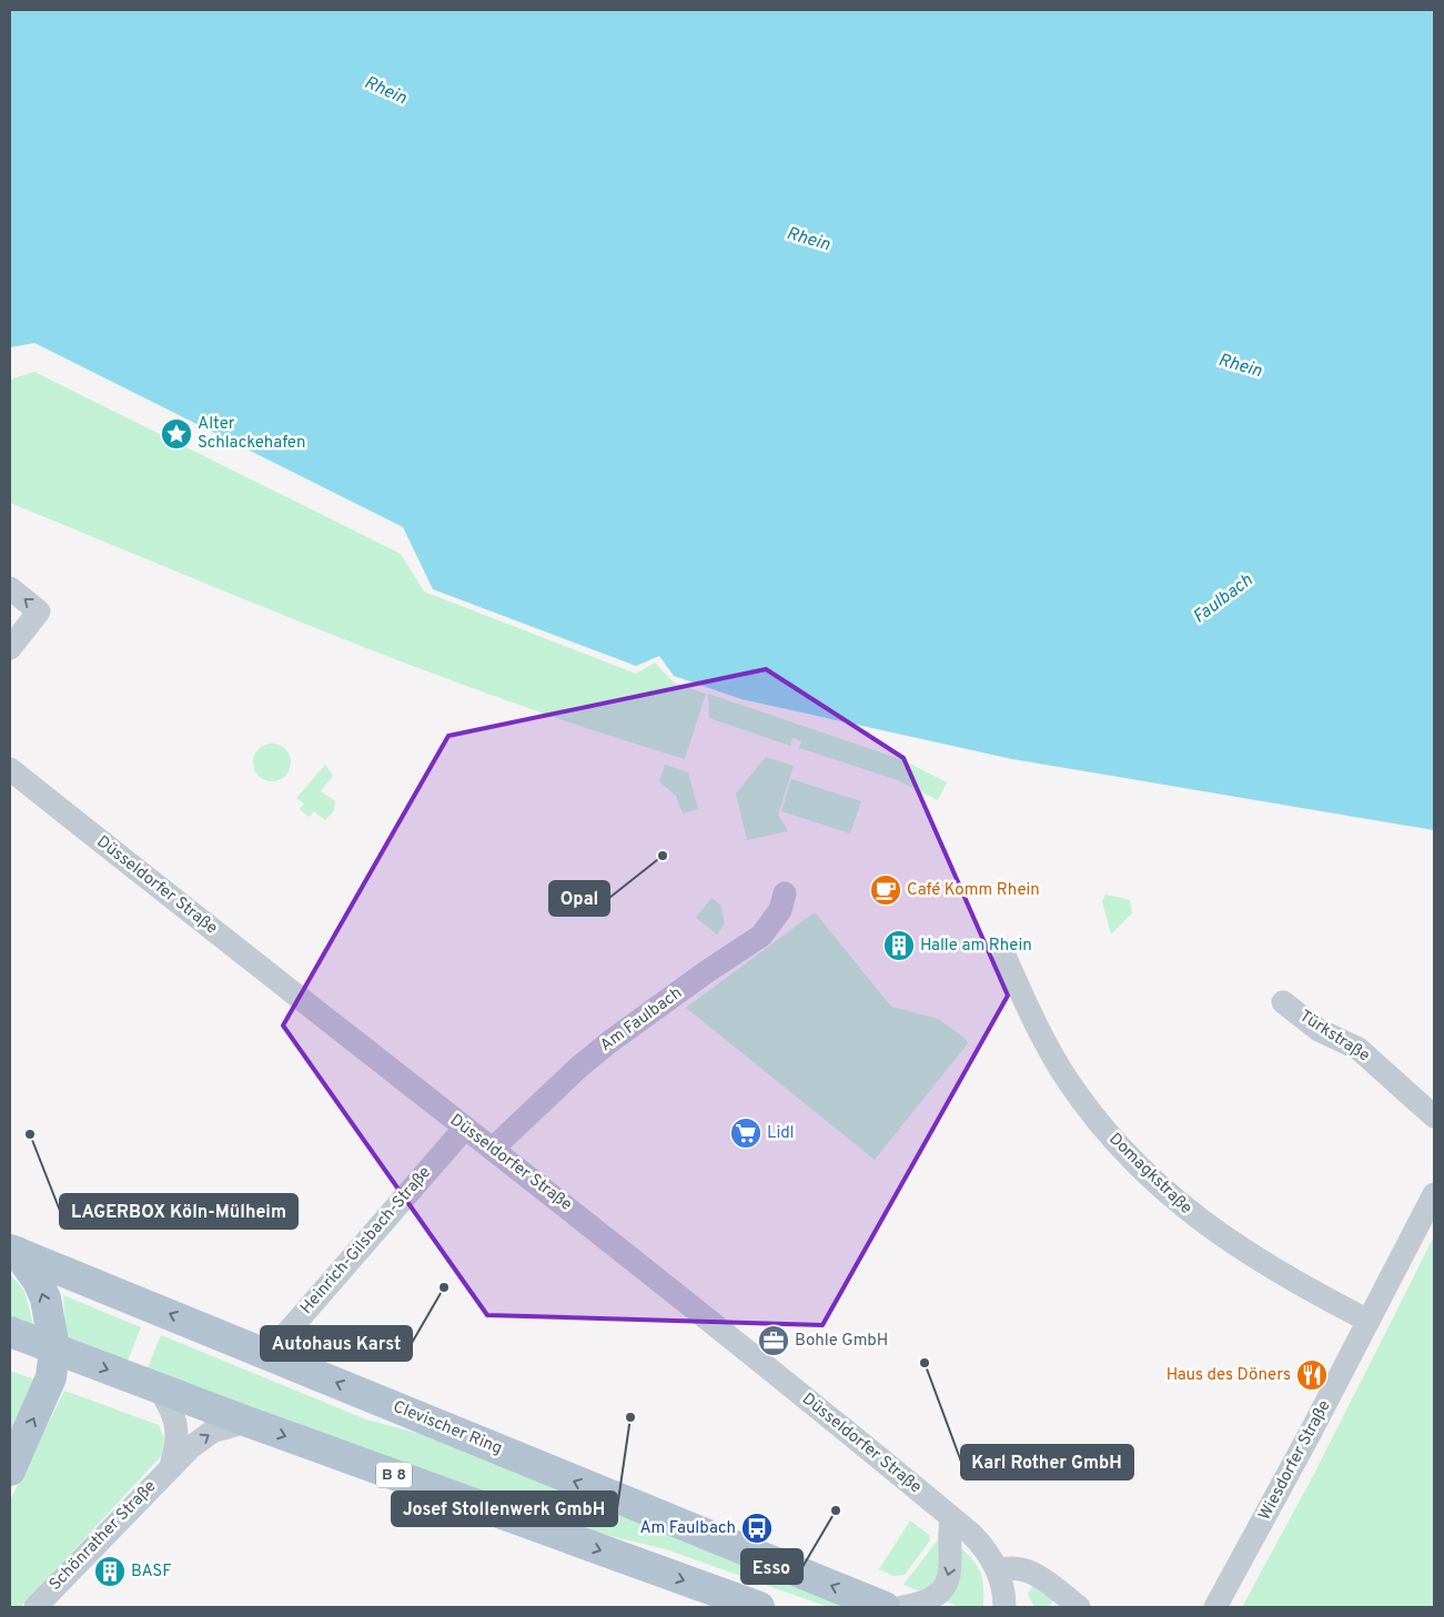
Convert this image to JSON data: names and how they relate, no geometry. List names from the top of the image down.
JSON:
{
  "streets": {
    "main road": ["Clevischer Ring", "B 8"],
    "street": [
      "Düsseldorfer Straße",
      "Am Faulbach",
      "Türkstraße",
      "Domagkstraße",
      "Heinrich-Gilsbach-Straße",
      "Wiesdorfer Straße",
      "Schönrather Straße"
    ]
  },
  "crossings": [
    ["Düsseldorfer Straße", "Am Faulbach"],
    ["Düsseldorfer Straße", "Heinrich-Gilsbach-Straße"],
    ["Domagkstraße", "Wiesdorfer Straße"],
    ["Heinrich-Gilsbach-Straße", "Clevischer Ring"],
    ["B 8", "Schönrather Straße"]
  ],
  "water": ["Rhein", "Faulbach"],
  "places": {
    "place": ["Alter Schlackehafen"],
    "other": [
      "Opal",
      "LAGERBOX Köln-Mülheim",
      "Autohaus Karst",
      "Karl Rother GmbH",
      "Josef Stollenwerk GmbH",
      "Esso"
    ],
    "cafe": ["Café Komm Rhein"],
    "building": ["Halle am Rhein", "BASF"],
    "supermarket": ["Lidl"],
    "office": ["Bohle GmbH"],
    "restaurant": ["Haus des Döners"],
    "bus stop": ["Am Faulbach"]
  }
}
